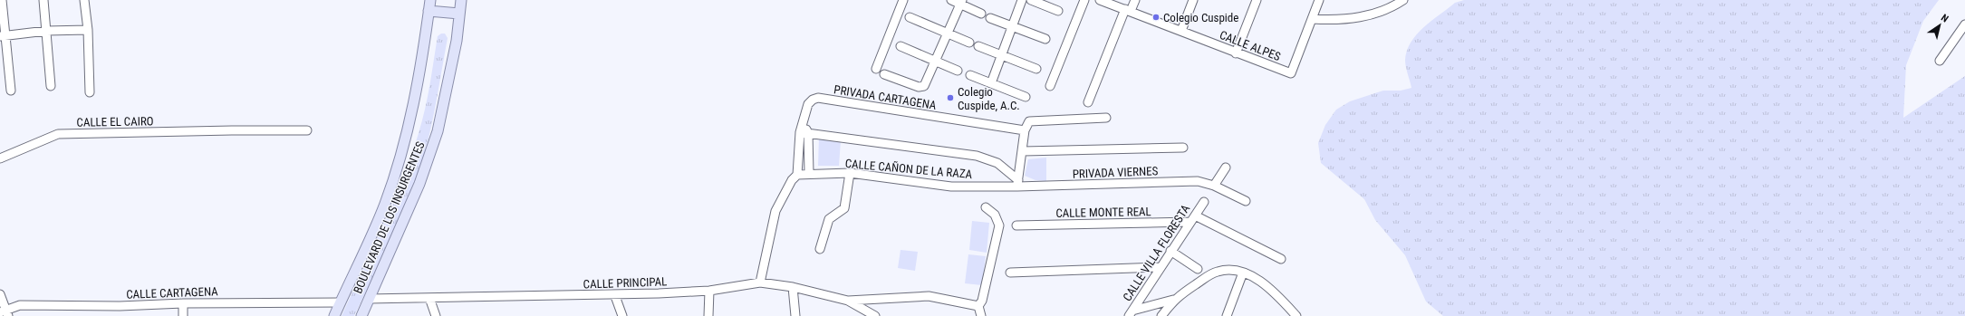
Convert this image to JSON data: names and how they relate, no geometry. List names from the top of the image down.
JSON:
{
  "streets": {
    "main road": ["BOULEVARD DE LOS INSURGENTES"],
    "street": [
      "CALLE ALPES",
      "PRIVADA CARTAGENA",
      "CALLE EL CAIRO",
      "CALLE CAÑON DE LA RAZA",
      "PRIVADA VIERNES",
      "CALLE MONTE REAL",
      "CALLE VILLA FLORESTA",
      "CALLE PRINCIPAL",
      "CALLE CARTAGENA"
    ]
  },
  "crossings": [
    ["PRIVADA CARTAGENA", "CALLE CAÑON DE LA RAZA"],
    ["CALLE CAÑON DE LA RAZA", "PRIVADA VIERNES"],
    ["CALLE MONTE REAL", "CALLE VILLA FLORESTA"],
    ["BOULEVARD DE LOS INSURGENTES", "CALLE PRINCIPAL"],
    ["BOULEVARD DE LOS INSURGENTES", "CALLE CARTAGENA"]
  ],
  "places": ["Colegio Cuspide", "Colegio Cuspide, A.C."],
  "north": "top right"
}
